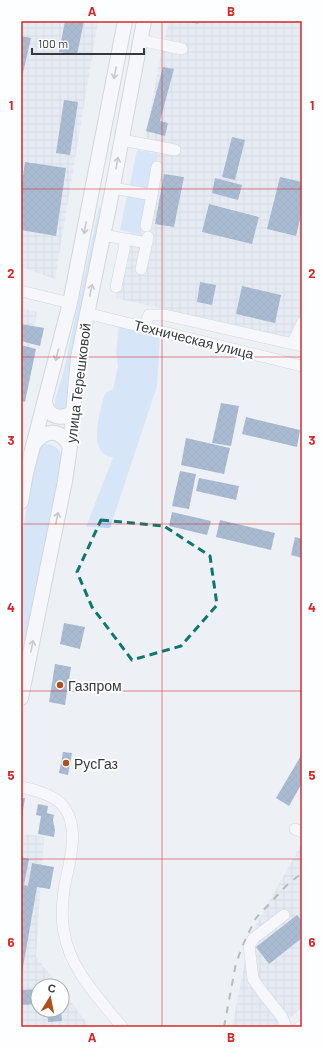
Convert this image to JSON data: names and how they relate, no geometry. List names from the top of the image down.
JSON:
{
  "streets": {
    "main road": ["улица Терешковой"],
    "street": ["Техническая улица"]
  },
  "crossings": [
    ["Техническая улица", "улица Терешковой"]
  ],
  "places": ["Газпром", "РусГаз"],
  "scale_bar": "100 m",
  "north": "top",
  "grid": {
    "columns": ["A", "B"],
    "rows": [
      "1",
      "2",
      "3",
      "4",
      "5",
      "6"
    ]
  }
}
